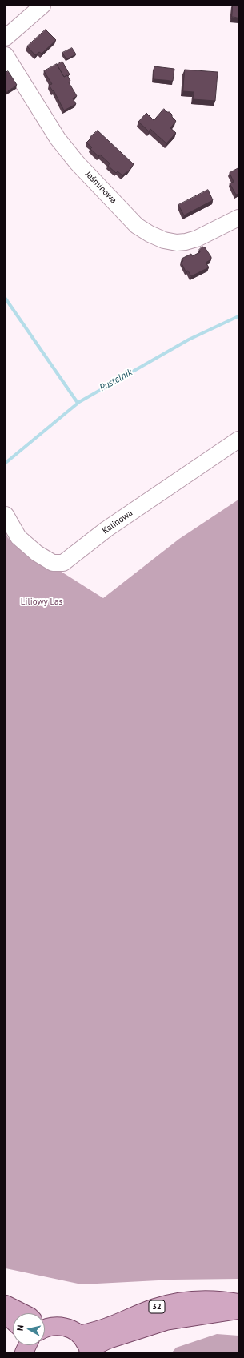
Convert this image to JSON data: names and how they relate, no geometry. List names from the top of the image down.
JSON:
{
  "streets": {
    "main road": ["32"],
    "street": ["Jaśminowa", "Kalinowa"]
  },
  "water": ["Pustelnik"],
  "parks": ["Liliowy Las"],
  "north": "left"
}
